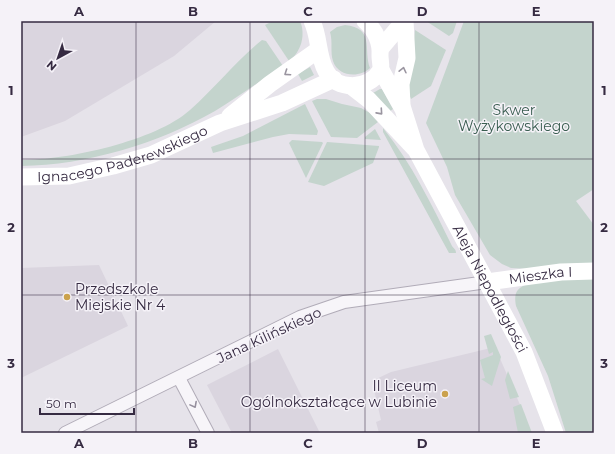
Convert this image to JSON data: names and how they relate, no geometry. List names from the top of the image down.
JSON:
{
  "streets": {
    "main road": ["Ignacego Paderewskiego", "Mieszka I", "Aleja Niepodległości"],
    "street": ["Jana Kilińskiego"]
  },
  "crossings": [
    ["Ignacego Paderewskiego", "Aleja Niepodległości"],
    ["Mieszka I", "Aleja Niepodległości"],
    ["Mieszka I", "Jana Kilińskiego"],
    ["Aleja Niepodległości", "Jana Kilińskiego"]
  ],
  "parks": ["Skwer Wyżykowskiego"],
  "places": ["Przedszkole Miejskie Nr 4", "II Liceum Ogólnokształcące w Lubinie"],
  "scale_bar": "50 m",
  "north": "bottom left",
  "grid": {
    "columns": [
      "A",
      "B",
      "C",
      "D",
      "E"
    ],
    "rows": ["1", "2", "3"]
  }
}
